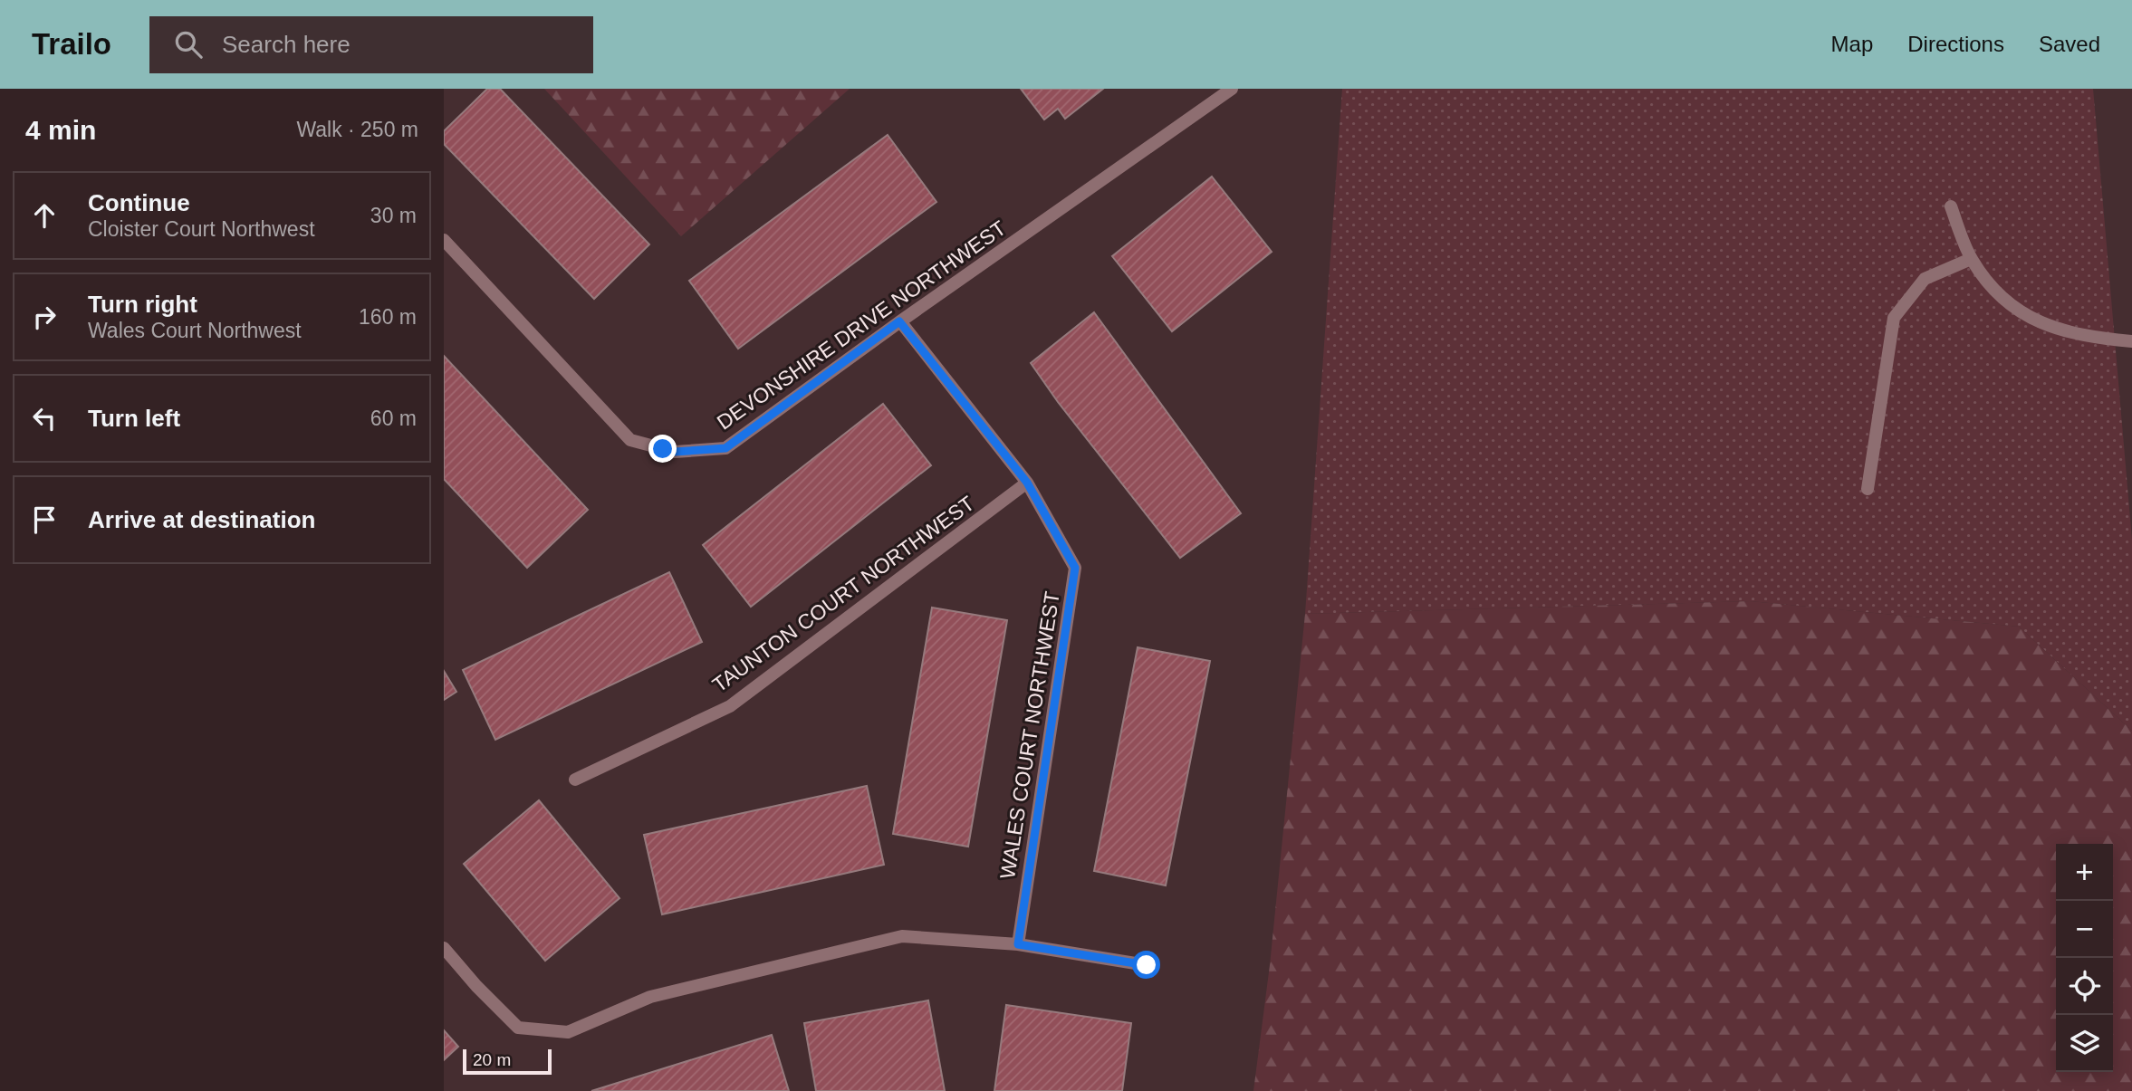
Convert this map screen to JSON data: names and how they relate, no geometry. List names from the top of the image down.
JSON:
{
  "streets": {
    "street": ["DEVONSHIRE DRIVE NORTHWEST", "TAUNTON COURT NORTHWEST", "WALES COURT NORTHWEST"]
  },
  "crossings": [
    ["DEVONSHIRE DRIVE NORTHWEST", "WALES COURT NORTHWEST"],
    ["TAUNTON COURT NORTHWEST", "WALES COURT NORTHWEST"]
  ],
  "scale_bar": "20 m",
  "page": {
    "header": "Trailo",
    "search": "Search here",
    "nav": ["Map", "Directions", "Saved"],
    "heading": ["4 min", "Walk · 250 m"],
    "list": [
      ["Continue", "Cloister Court Northwest", "30 m"],
      ["Turn right", "Wales Court Northwest", "160 m"],
      ["Turn left", "60 m"],
      "Arrive at destination"
    ],
    "map_buttons": ["+", "−"],
    "scale": "20 m"
  }
}
